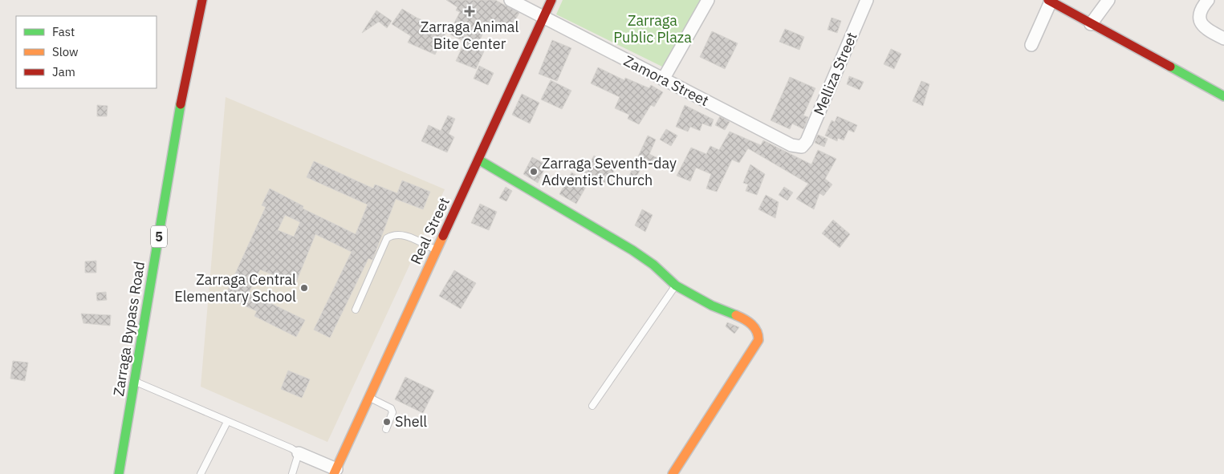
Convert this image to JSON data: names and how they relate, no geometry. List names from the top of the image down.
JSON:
{
  "streets": {
    "main road": ["Real Street", "5", "Zarraga Bypass Road"],
    "street": ["Melliza Street", "Zamora Street"]
  },
  "crossings": [
    ["Melliza Street", "Zamora Street"],
    ["Zamora Street", "Real Street"]
  ],
  "parks": ["Zarraga Public Plaza"],
  "places": {
    "health": ["Zarraga Animal Bite Center"],
    "other": ["Zarraga Seventh-day Adventist Church", "Zarraga Central Elementary School", "Shell"]
  },
  "legend": ["Fast", "Slow", "Jam"]
}
